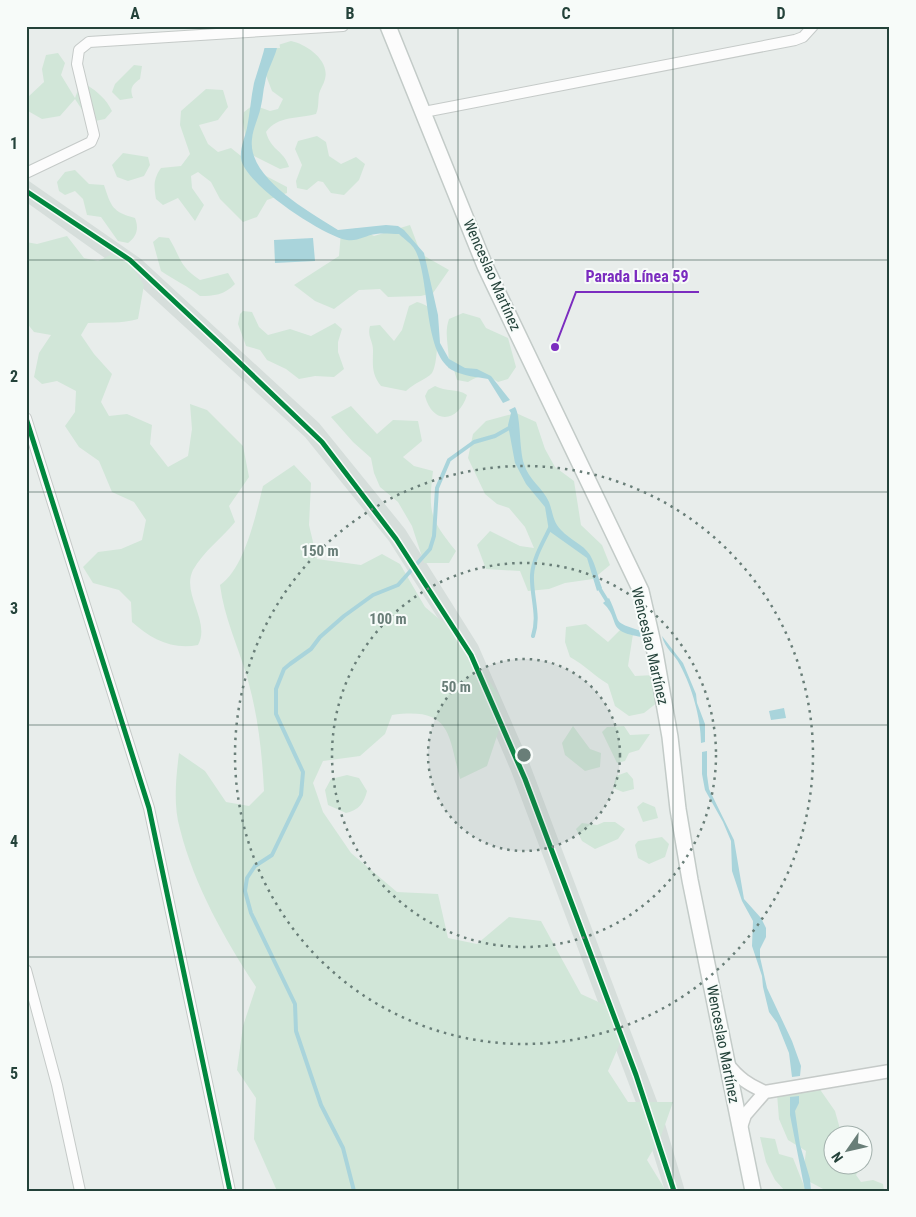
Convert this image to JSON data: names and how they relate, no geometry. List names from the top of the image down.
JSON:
{
  "streets": {
    "main road": ["Wenceslao Martínez"]
  },
  "places": ["Parada Línea 59"],
  "north": "bottom left",
  "grid": {
    "columns": [
      "A",
      "B",
      "C",
      "D"
    ],
    "rows": [
      "1",
      "2",
      "3",
      "4",
      "5"
    ]
  },
  "rings": ["150 m", "100 m", "50 m"]
}
